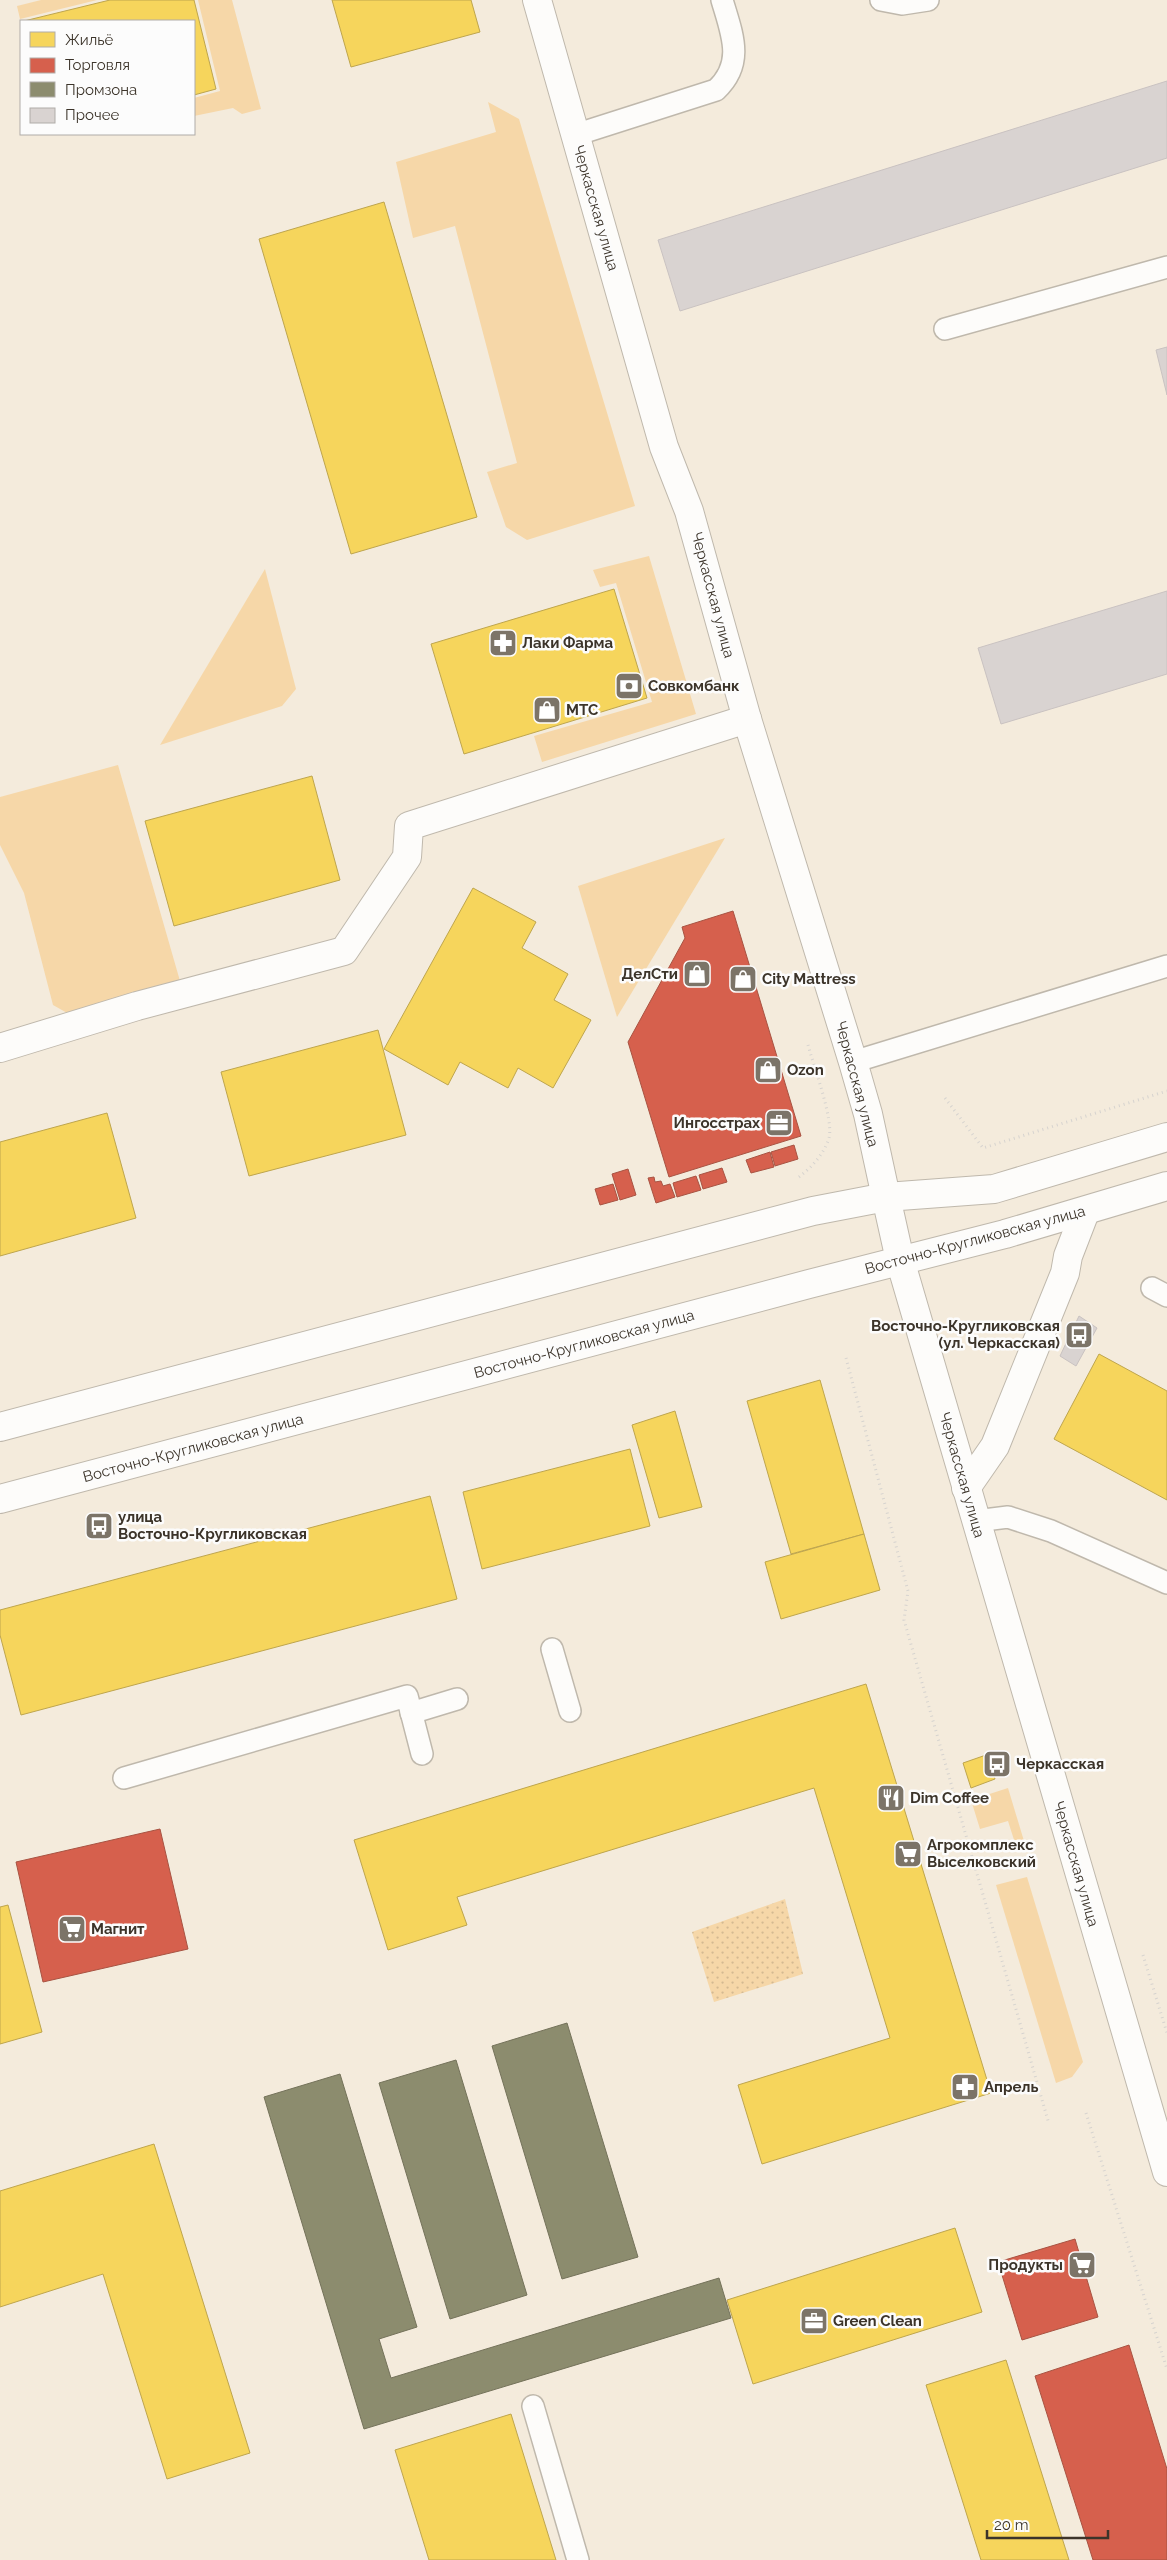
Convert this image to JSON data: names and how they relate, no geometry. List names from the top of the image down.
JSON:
{
  "streets": {
    "street": ["Черкасская улица", "Восточно-Кругликовская улица"]
  },
  "crossings": [
    ["Черкасская улица", "Восточно-Кругликовская улица"]
  ],
  "places": {
    "pharmacy": ["Лаки Фарма", "Апрель"],
    "bank": ["Совкомбанк"],
    "shop": [
      "МТС",
      "ДелСти",
      "City Mattress",
      "Ozon"
    ],
    "office": ["Ингосстрах", "Green Clean"],
    "bus stop": ["Восточно-Кругликовская (ул. Черкасская)", "улица Восточно-Кругликовская", "Черкасская"],
    "restaurant": ["Dim Coffee"],
    "supermarket": ["Агрокомплекс Выселковский", "Магнит", "Продукты"]
  },
  "legend": [
    "Жильё",
    "Торговля",
    "Промзона",
    "Прочее"
  ],
  "scale_bar": "20 m"
}
